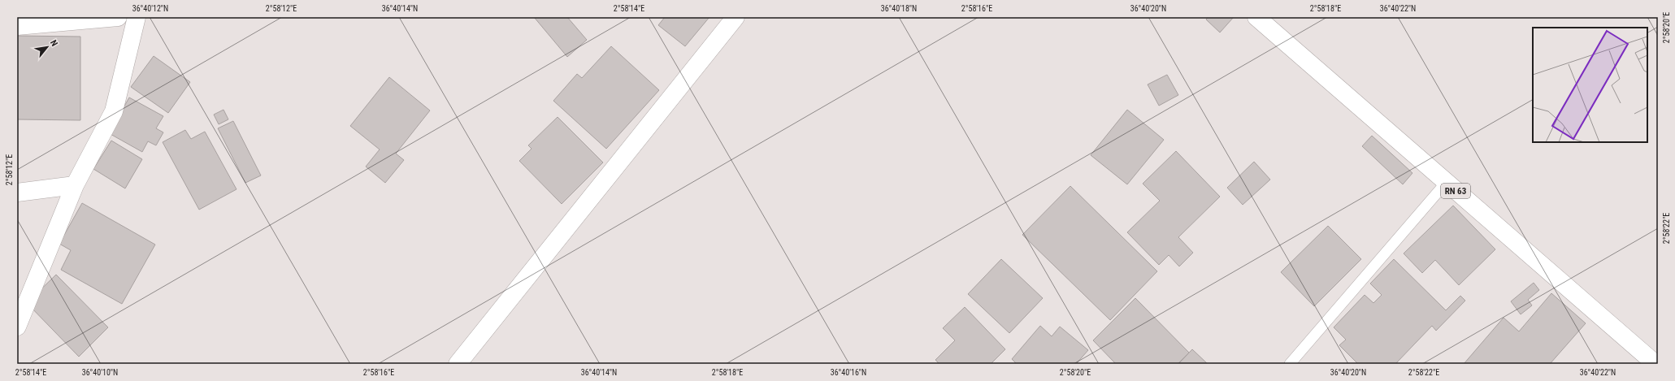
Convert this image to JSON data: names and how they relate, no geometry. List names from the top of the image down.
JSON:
{
  "streets": {
    "street": ["RN 63"]
  },
  "north": "top right",
  "coordinates": [
    "36°40'12\"N",
    "2°58'12\"E",
    "36°40'14\"N",
    "2°58'14\"E",
    "36°40'18\"N",
    "2°58'16\"E",
    "36°40'20\"N",
    "2°58'18\"E",
    "36°40'22\"N",
    "2°58'20\"E",
    "2°58'22\"E",
    "36°40'10\"N",
    "36°40'16\"N"
  ]
}
